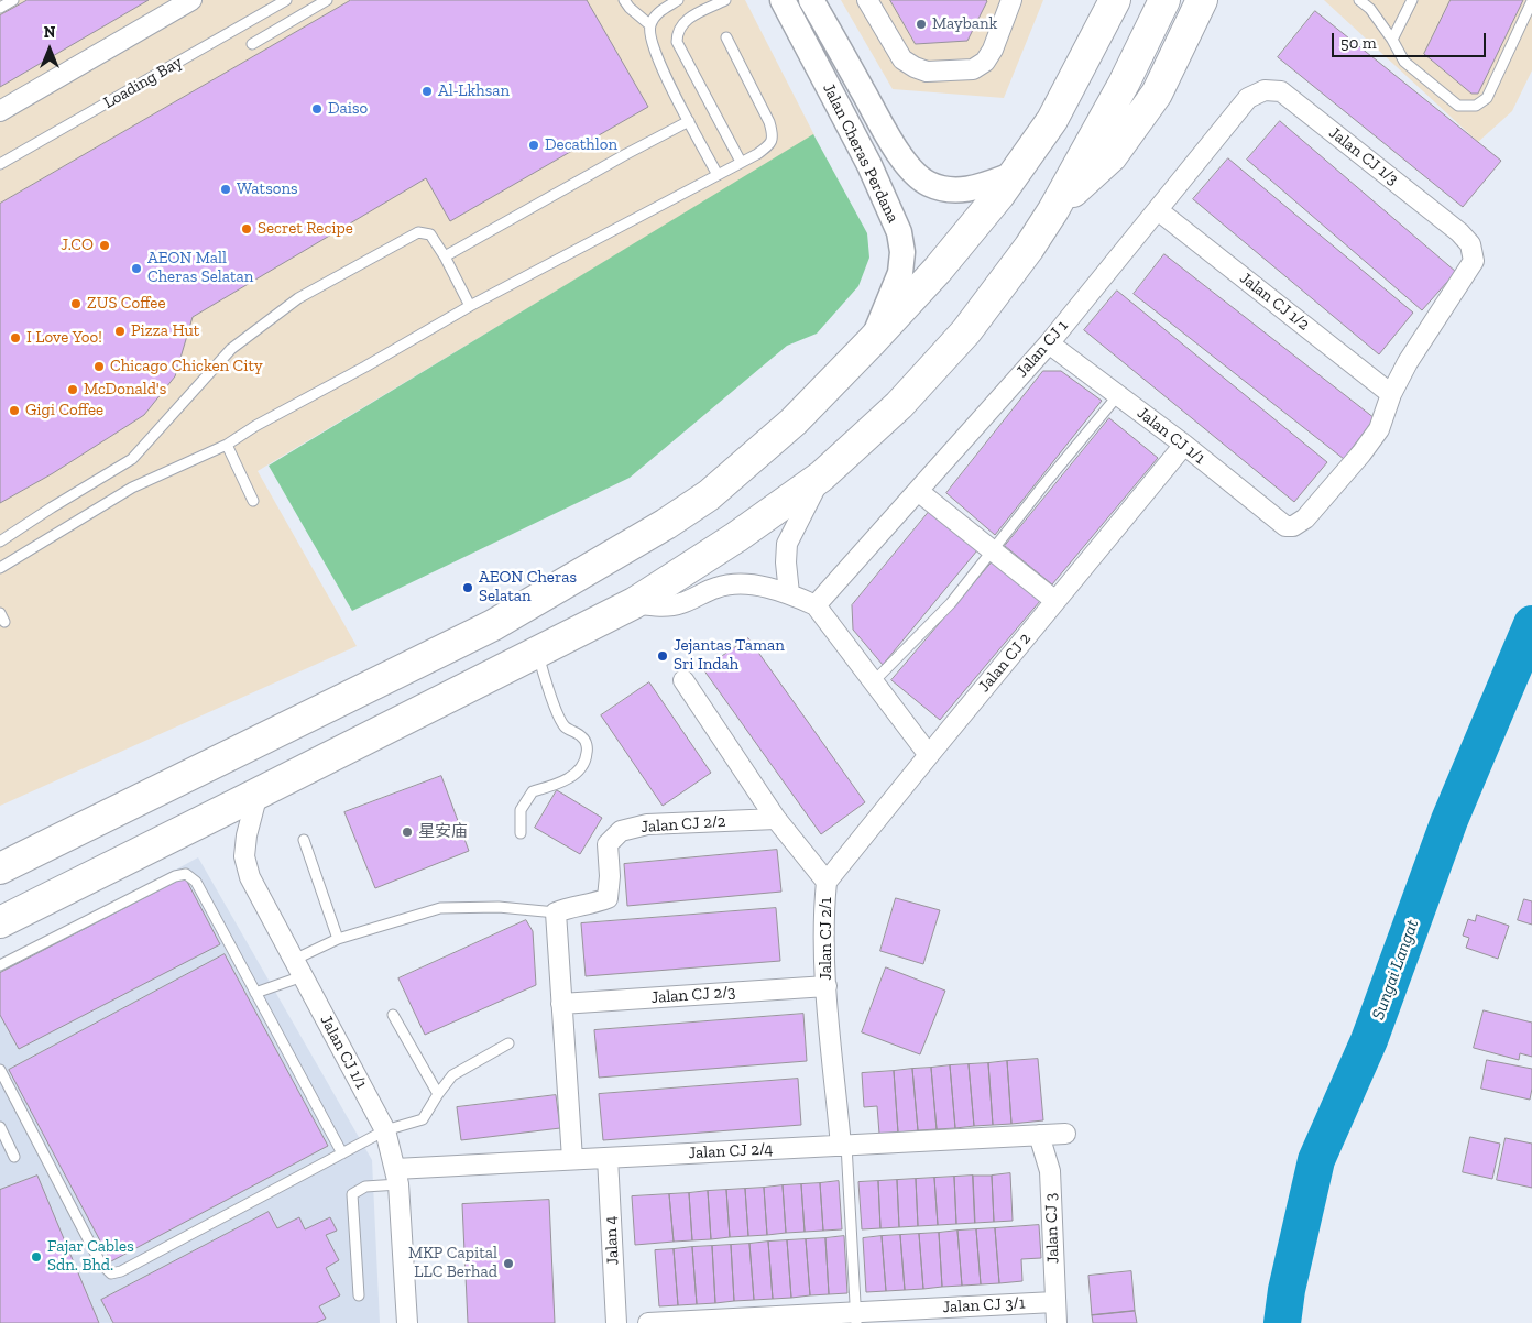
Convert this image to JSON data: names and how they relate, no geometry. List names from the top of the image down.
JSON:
{
  "streets": {
    "street": [
      "Jalan Cheras Perdana",
      "Jalan CJ 1/3",
      "Jalan CJ 1/2",
      "Jalan CJ 1",
      "Jalan CJ 1/1",
      "Jalan CJ 2",
      "Jalan CJ 2/2",
      "Jalan CJ 2/1",
      "Jalan CJ 2/3",
      "Jalan CJ 2/4",
      "Jalan CJ 3",
      "Jalan 4",
      "Jalan CJ 3/1"
    ],
    "lane": ["Loading Bay"]
  },
  "crossings": [
    ["Jalan CJ 1/3", "Jalan CJ 1/2"],
    ["Jalan CJ 1/3", "Jalan CJ 1"],
    ["Jalan CJ 1/3", "Jalan CJ 1/1"],
    ["Jalan CJ 1/2", "Jalan CJ 1"],
    ["Jalan CJ 1/2", "Jalan CJ 1/1"],
    ["Jalan CJ 1", "Jalan CJ 1/1"],
    ["Jalan CJ 1/1", "Jalan CJ 2"],
    ["Jalan CJ 1/1", "Jalan CJ 2/4"],
    ["Jalan CJ 2", "Jalan CJ 2/1"],
    ["Jalan CJ 2/2", "Jalan CJ 2/1"],
    ["Jalan CJ 2/1", "Jalan CJ 2/3"],
    ["Jalan CJ 2/1", "Jalan CJ 2/4"],
    ["Jalan CJ 2/4", "Jalan CJ 3"],
    ["Jalan CJ 2/4", "Jalan 4"],
    ["Jalan CJ 3", "Jalan CJ 3/1"]
  ],
  "water": ["Sungai Langat"],
  "places": [
    "Maybank",
    "Al-Lkhsan",
    "Daiso",
    "Decathlon",
    "Watsons",
    "Secret Recipe",
    "J.CO",
    "AEON Mall Cheras Selatan",
    "ZUS Coffee",
    "Pizza Hut",
    "I Love Yoo!",
    "Chicago Chicken City",
    "McDonald's",
    "Gigi Coffee",
    "AEON Cheras Selatan",
    "Jejantas Taman Sri Indah",
    "星安庙",
    "Fajar Cables Sdn. Bhd.",
    "MKP Capital LLC Berhad"
  ],
  "scale_bar": "50 m",
  "north": "top"
}
